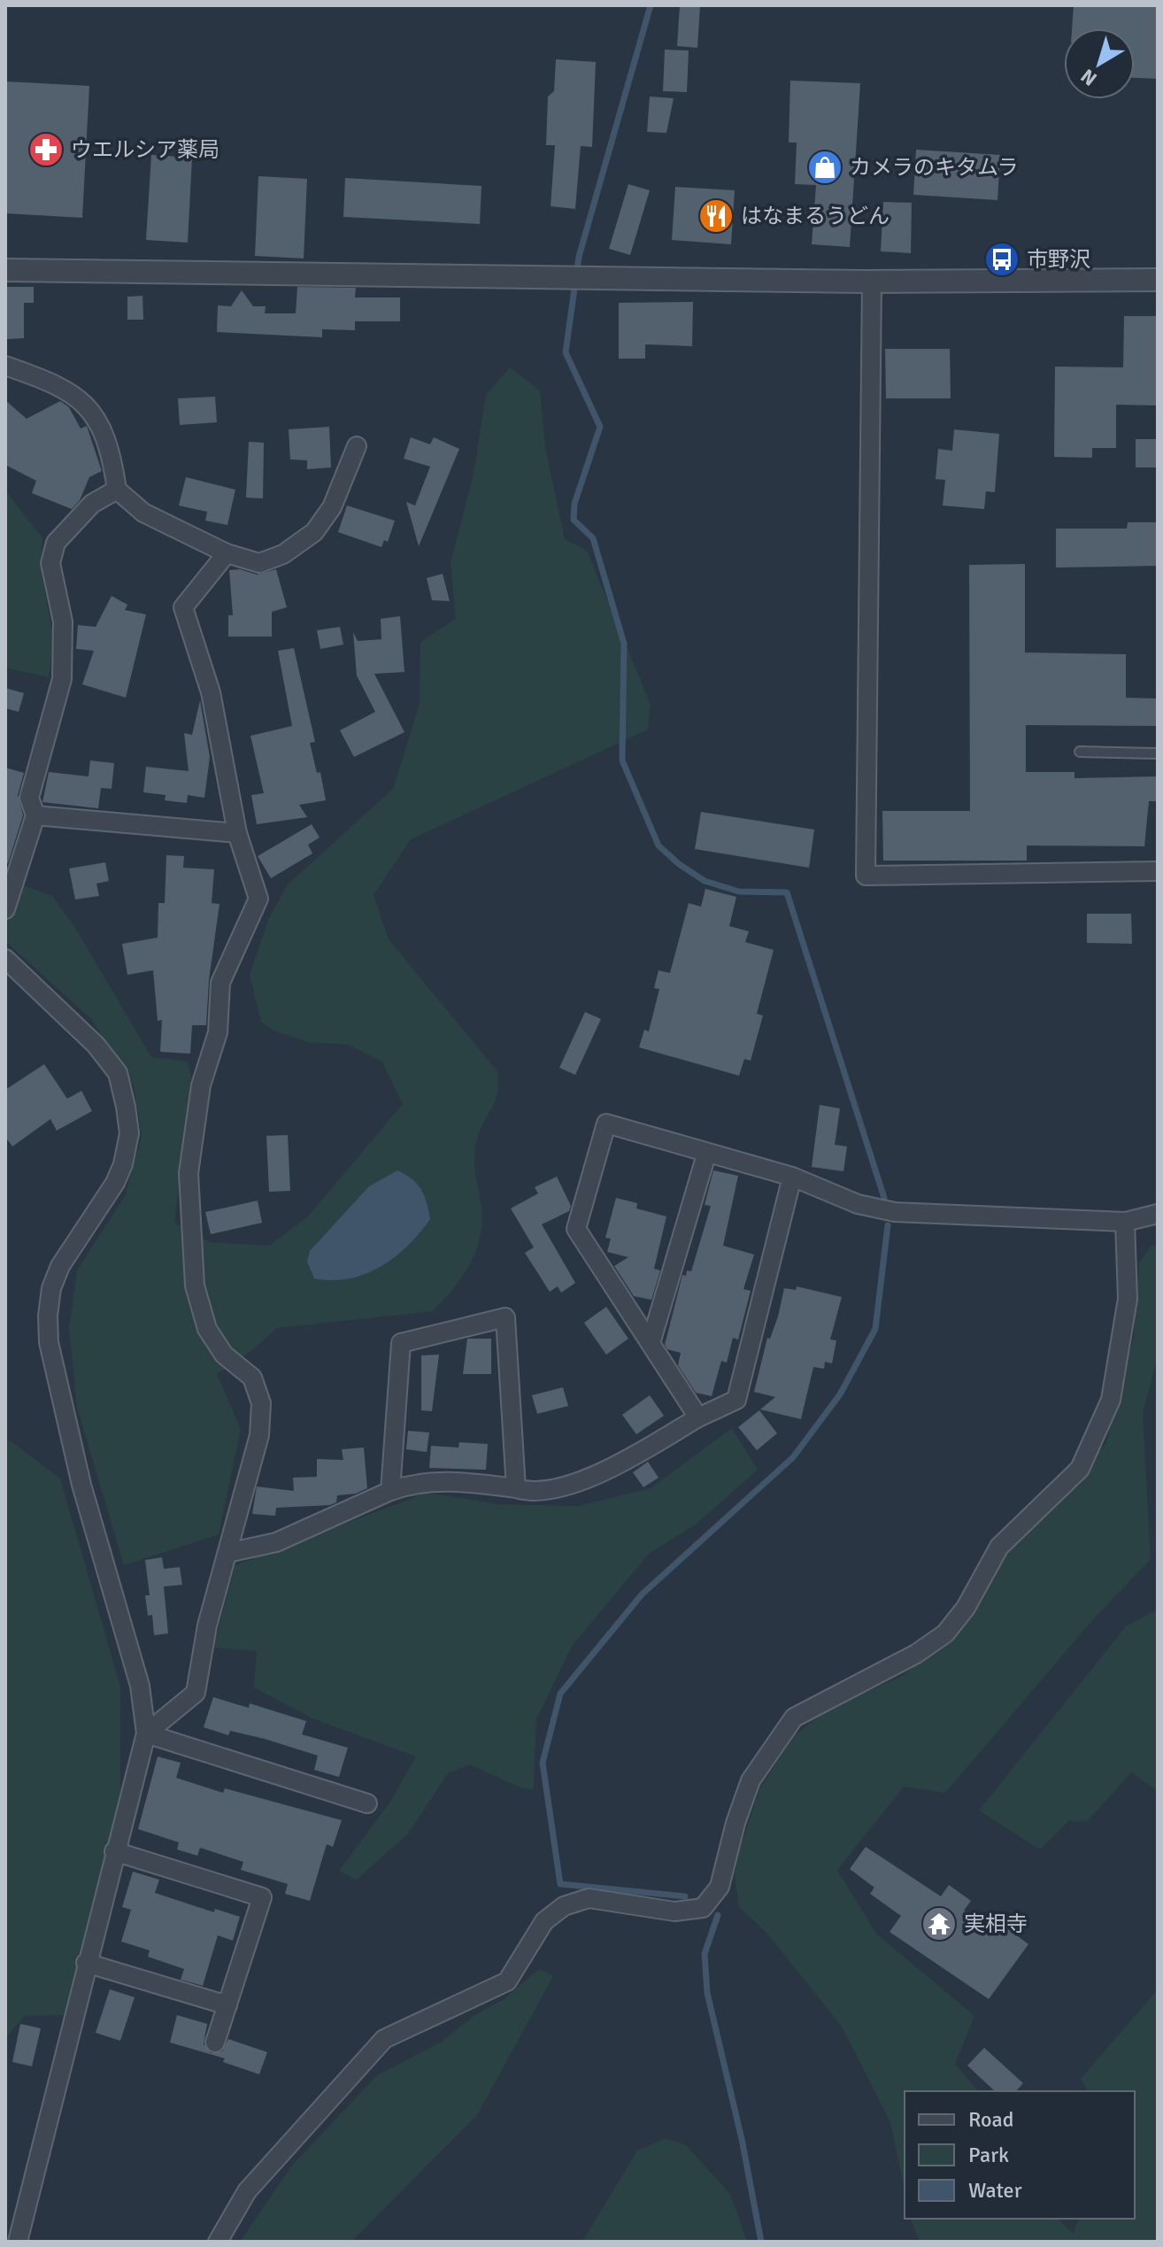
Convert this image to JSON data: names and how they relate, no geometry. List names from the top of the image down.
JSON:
{
  "places": {
    "pharmacy": ["ウエルシア薬局"],
    "shop": ["カメラのキタムラ"],
    "restaurant": ["はなまるうどん"],
    "bus stop": ["市野沢"],
    "temple": ["実相寺"]
  },
  "legend": ["Road", "Park", "Water"],
  "north": "bottom left"
}
